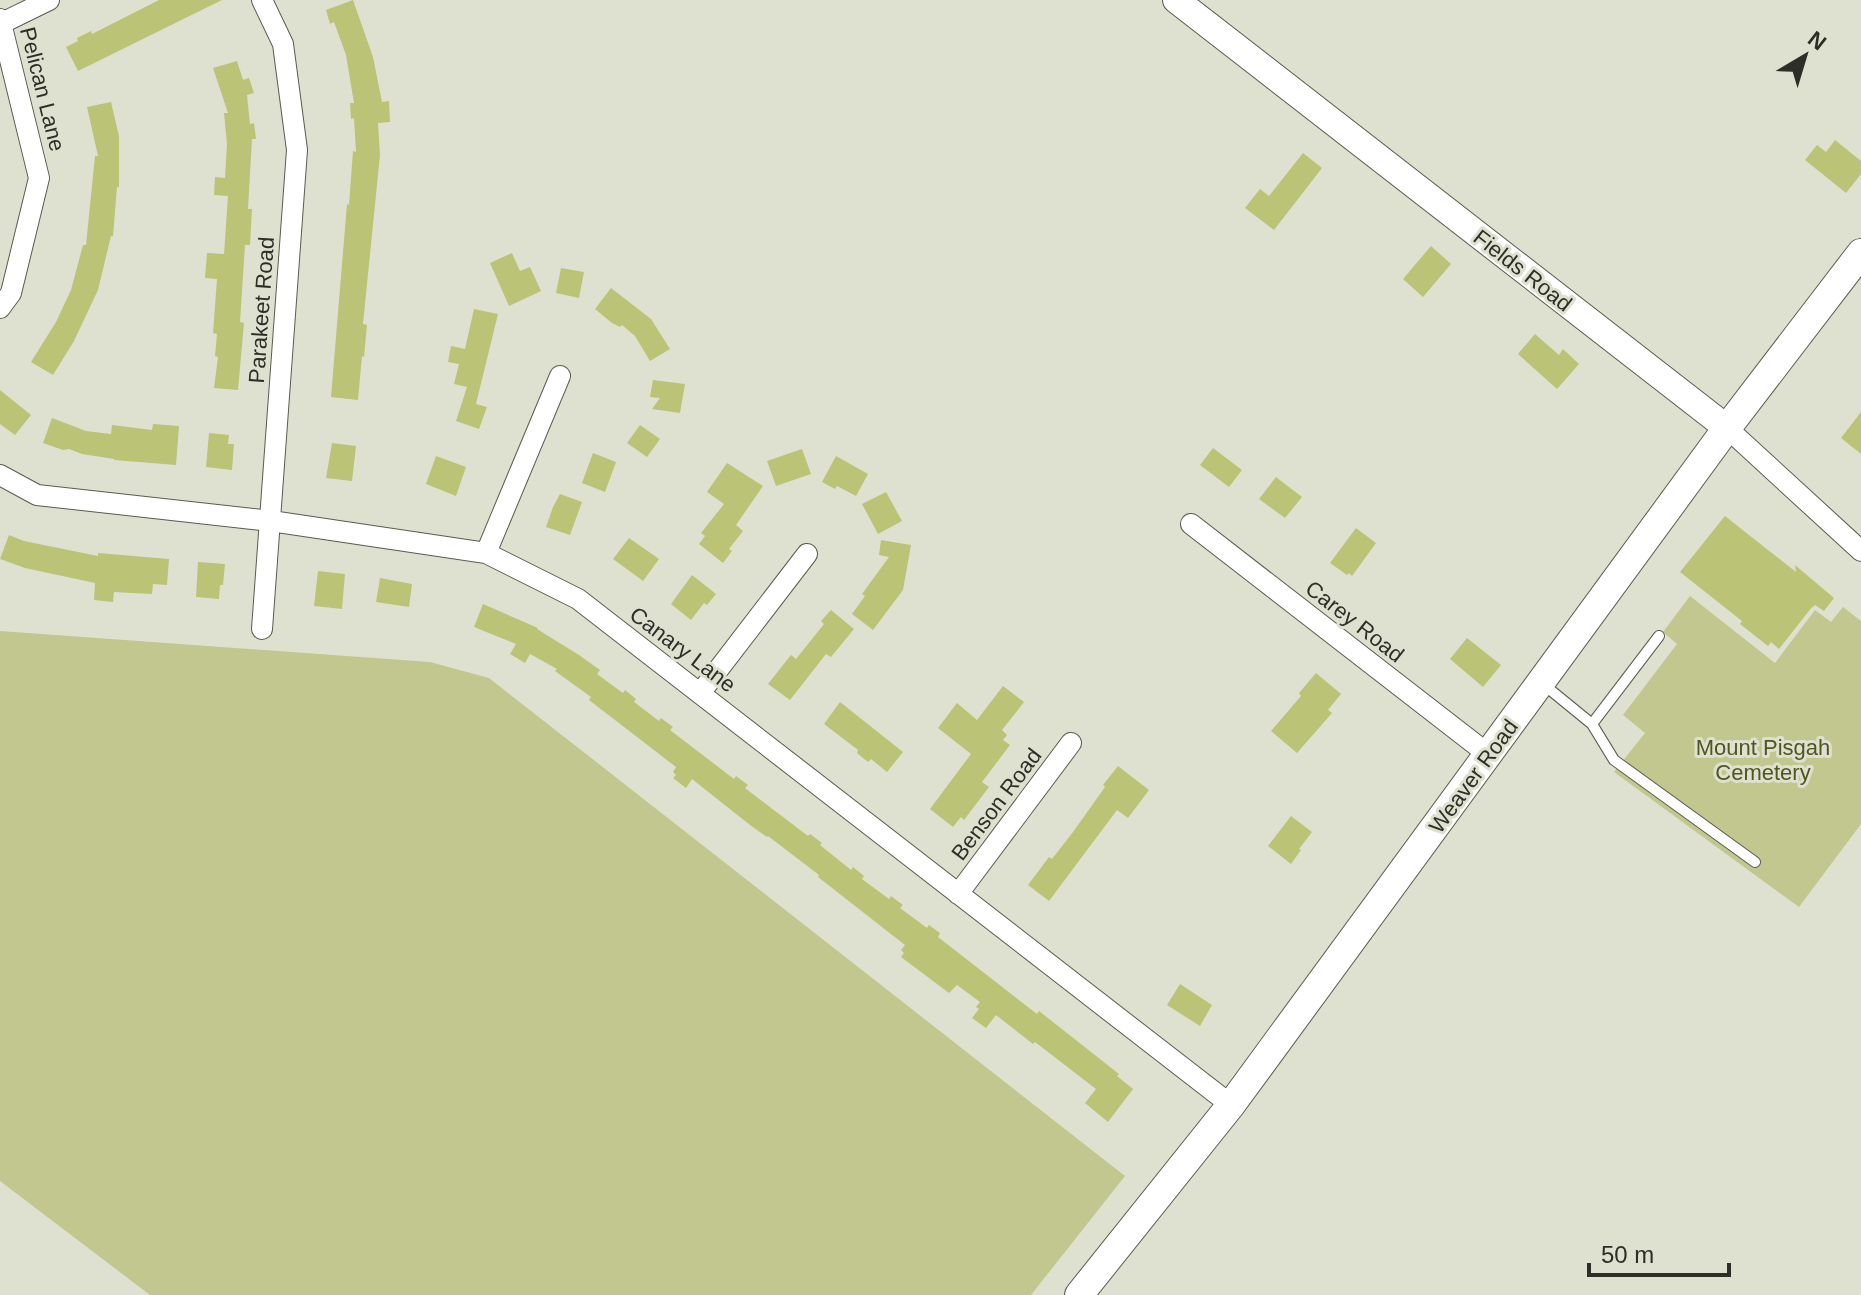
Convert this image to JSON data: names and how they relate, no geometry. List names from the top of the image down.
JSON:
{
  "streets": {
    "main road": ["Weaver Road"],
    "street": [
      "Pelican Lane",
      "Fields Road",
      "Parakeet Road",
      "Carey Road",
      "Canary Lane",
      "Benson Road"
    ]
  },
  "crossings": [
    ["Fields Road", "Weaver Road"],
    ["Parakeet Road", "Canary Lane"],
    ["Carey Road", "Weaver Road"],
    ["Canary Lane", "Weaver Road"],
    ["Canary Lane", "Benson Road"]
  ],
  "parks": ["Mount Pisgah Cemetery"],
  "scale_bar": "50 m",
  "north": "top right"
}
